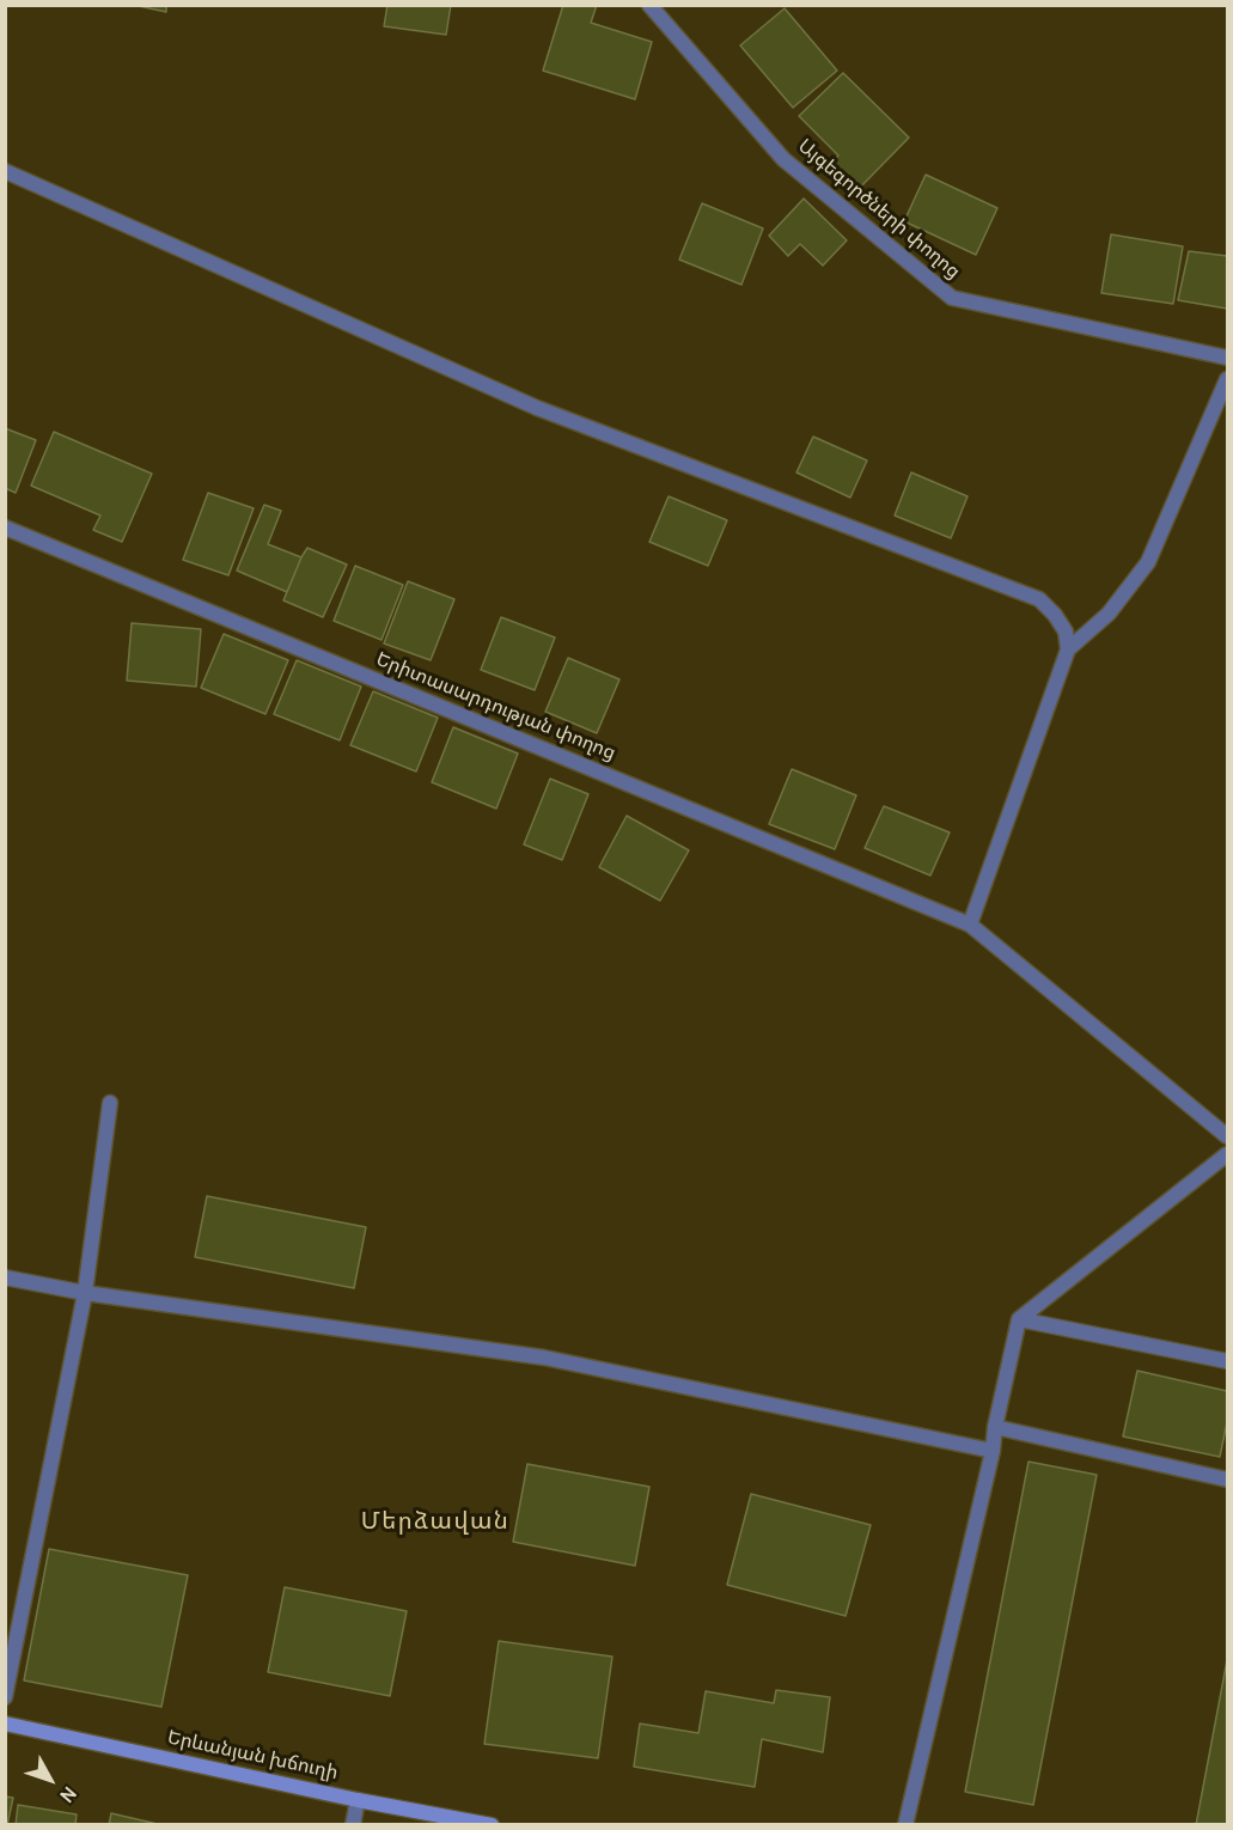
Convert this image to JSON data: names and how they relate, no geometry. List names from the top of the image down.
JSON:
{
  "streets": {
    "main road": ["Երևանյան խճուղի"],
    "street": ["Այգեգործների փողոց", "Երիտասարդության փողոց"]
  },
  "districts": ["Մերձավան"],
  "north": "bottom right"
}
